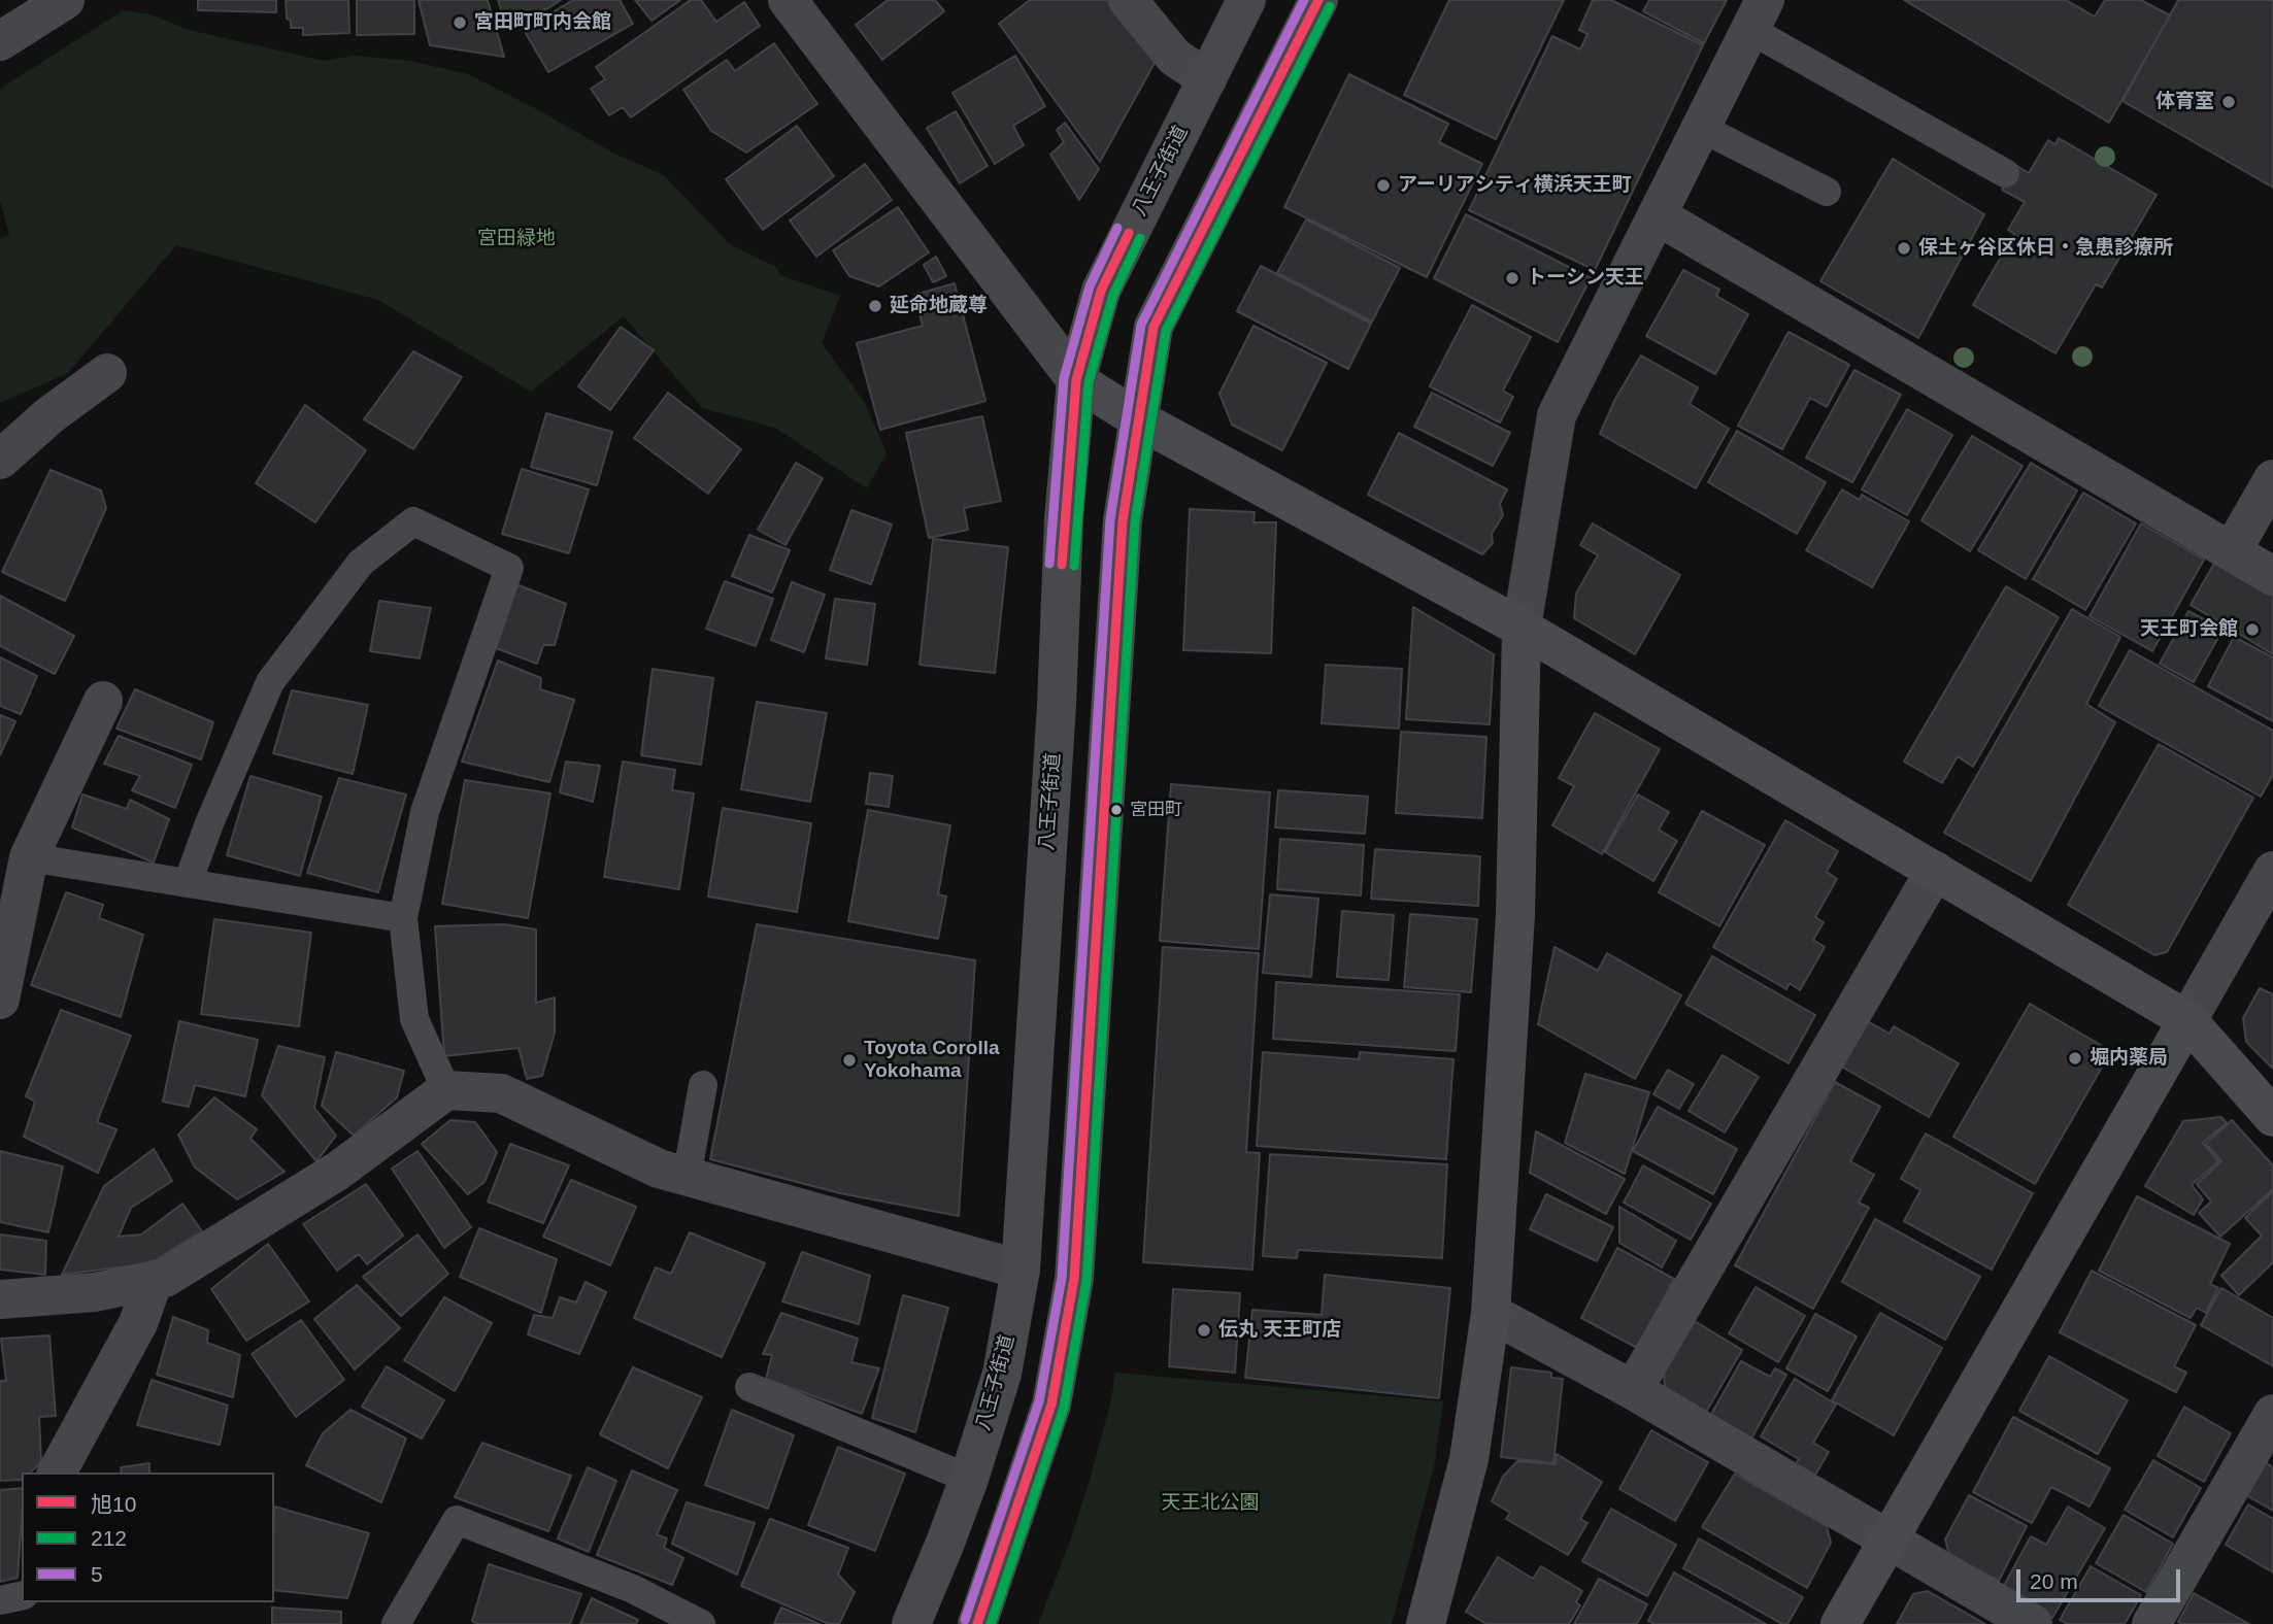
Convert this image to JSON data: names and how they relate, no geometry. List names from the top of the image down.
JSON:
{
  "streets": {
    "highway": ["八王子街道"]
  },
  "parks": ["宮田緑地", "天王北公園"],
  "places": [
    "宮田町町内会館",
    "体育室",
    "アーリアシティ横浜天王町",
    "保土ヶ谷区休日・急患診療所",
    "トーシン天王",
    "延命地蔵尊",
    "天王町会館",
    "宮田町",
    "堀内薬局",
    "Toyota Corolla Yokohama",
    "伝丸 天王町店"
  ],
  "lines": ["transit line 旭10", "transit line 5", "transit line 212"],
  "legend": ["旭10", "212", "5"],
  "scale_bar": "20 m"
}
